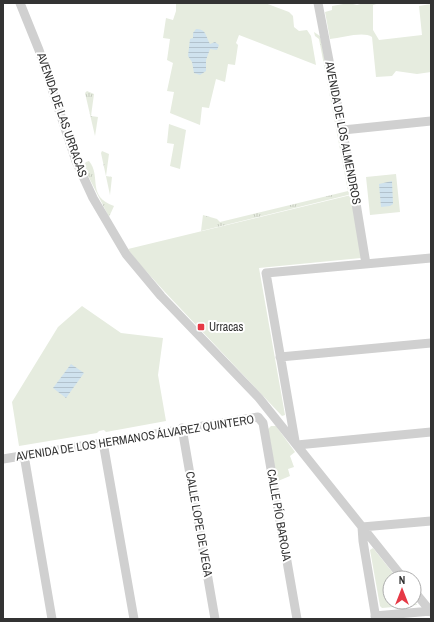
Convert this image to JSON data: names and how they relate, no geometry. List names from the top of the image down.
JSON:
{
  "streets": {
    "street": [
      "AVENIDA DE LAS URRACAS",
      "AVENIDA DE LOS ALMENDROS",
      "AVENIDA DE LOS HERMANOS ÁLVAREZ QUINTERO",
      "CALLE PÍO BAROJA",
      "CALLE LOPE DE VEGA"
    ]
  },
  "crossings": [
    ["AVENIDA DE LOS HERMANOS ÁLVAREZ QUINTERO", "CALLE PÍO BAROJA"],
    ["AVENIDA DE LOS HERMANOS ÁLVAREZ QUINTERO", "CALLE LOPE DE VEGA"]
  ],
  "places": {
    "transit": ["Urracas"]
  },
  "north": "top"
}
